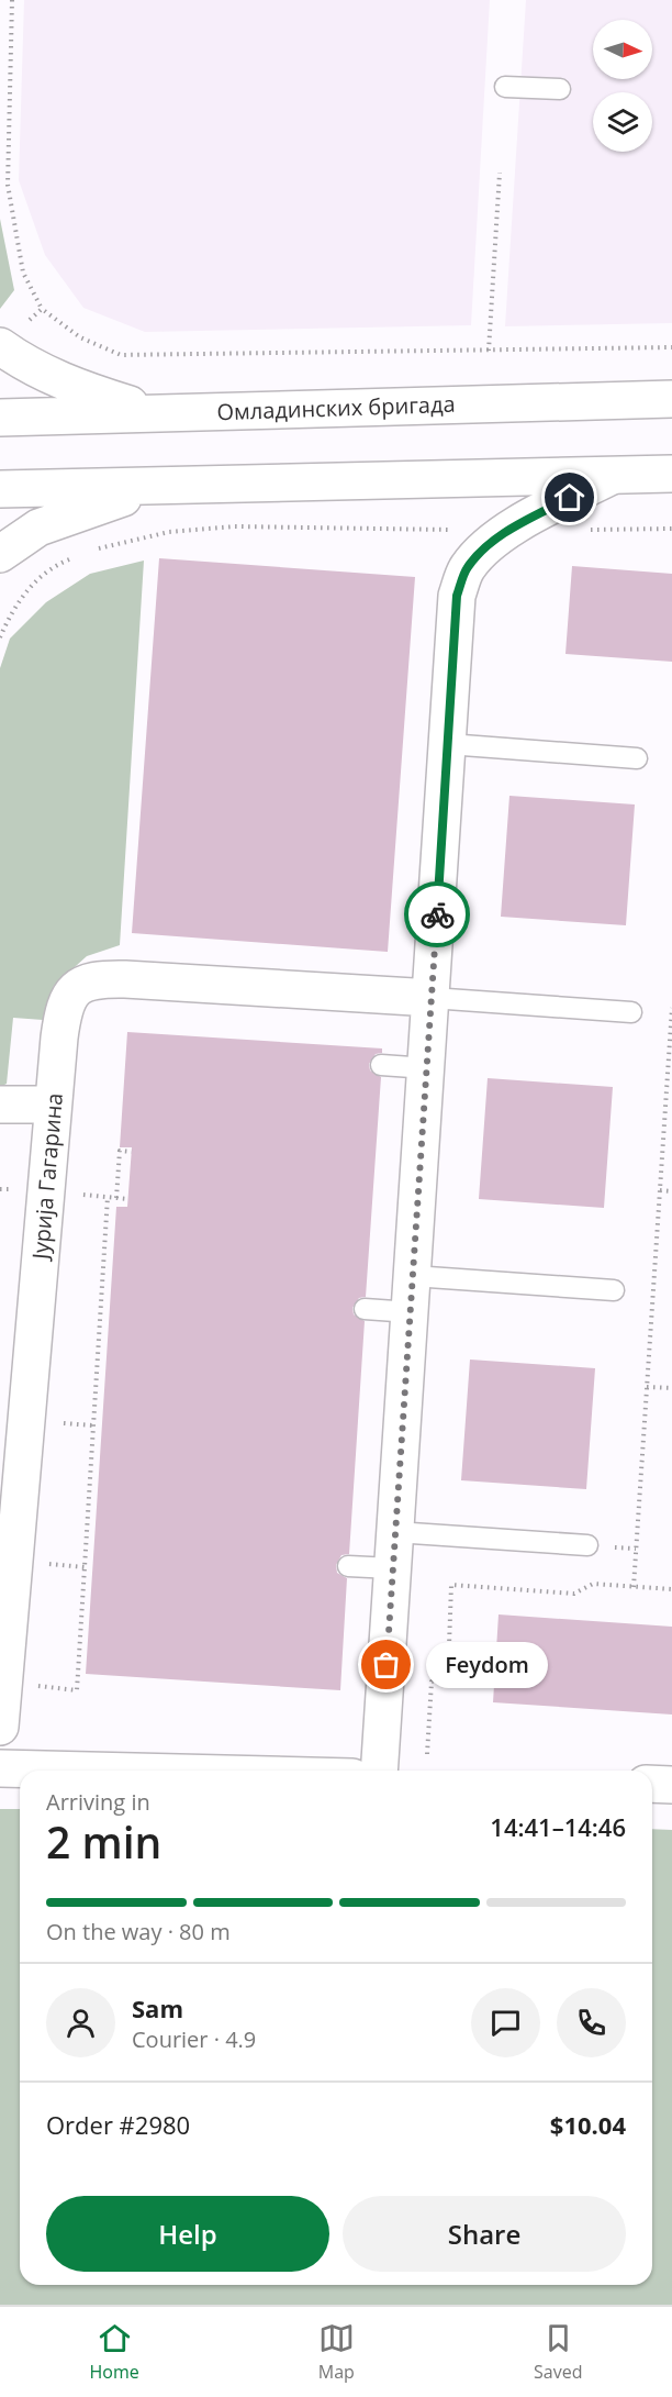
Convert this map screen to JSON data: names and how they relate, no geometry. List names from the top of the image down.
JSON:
{
  "streets": {
    "street": ["Омладинских бригада", "Јурија Гагарина"]
  },
  "places": ["Feydom"],
  "north": "right",
  "page": {
    "bubble": "Feydom",
    "heading": ["2 min", "Arriving in", "14:41–14:46"],
    "panel": [
      "Sam",
      "Courier · 4.9",
      "Order #2980",
      "$10.04"
    ],
    "bar": "On the way · 80 m",
    "buttons": ["Help", "Share"],
    "tabs": ["Home", "Map", "Saved"]
  }
}
